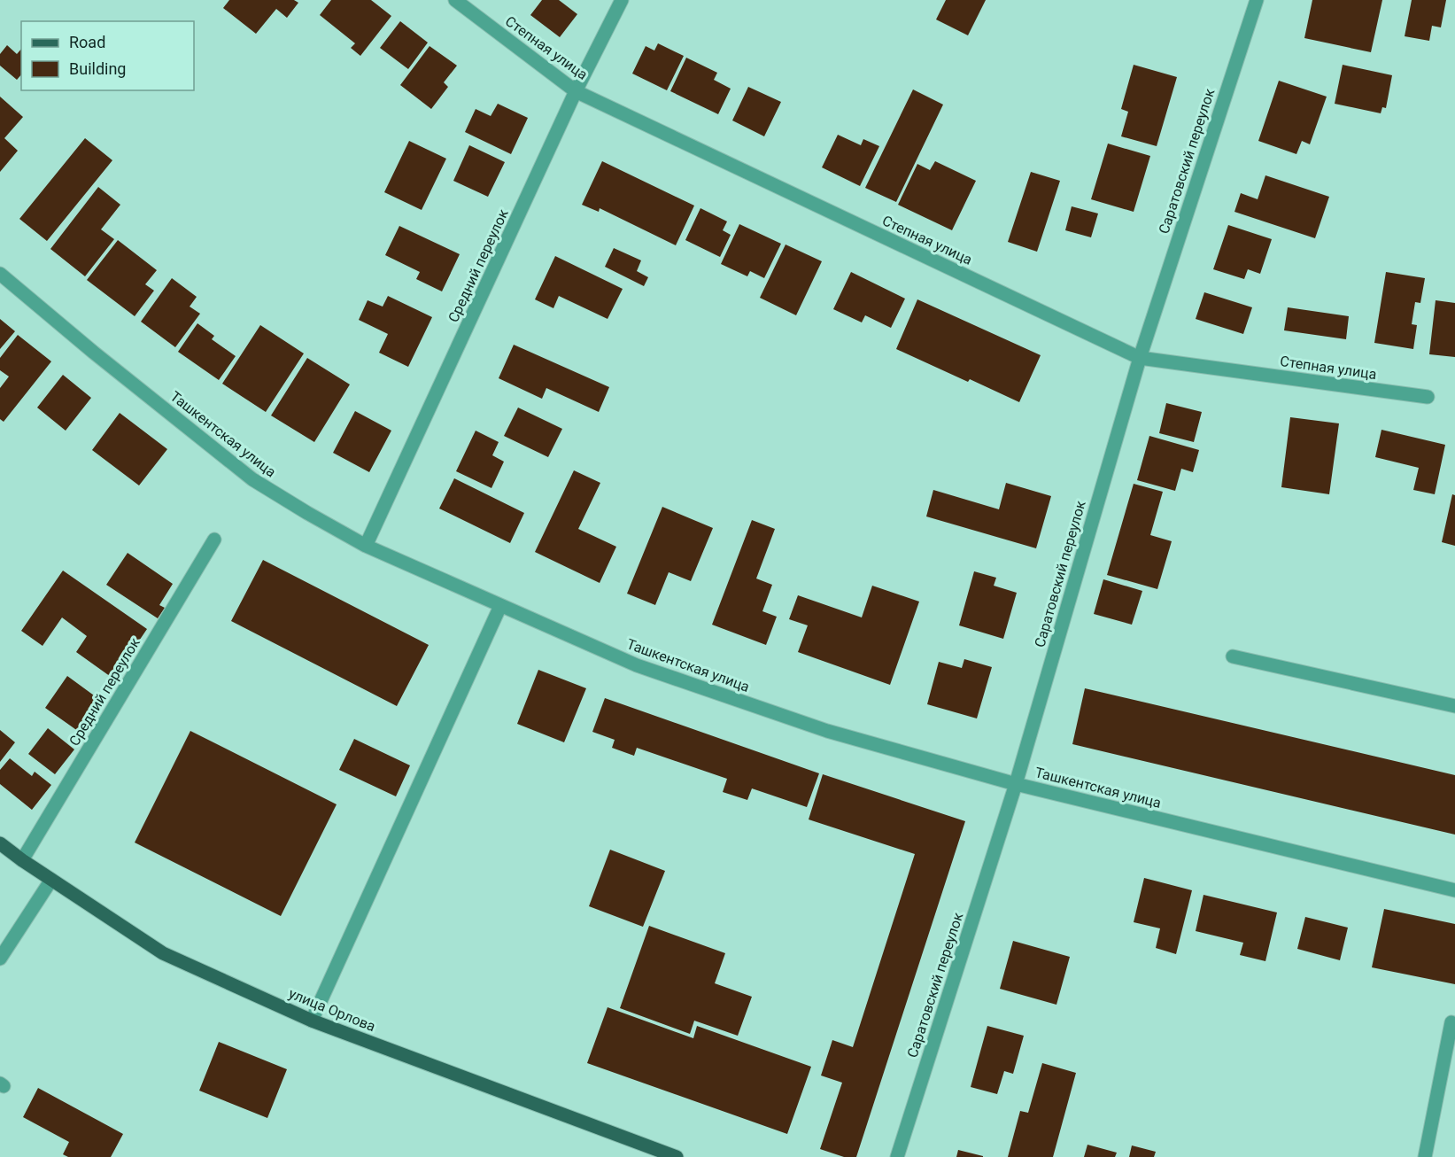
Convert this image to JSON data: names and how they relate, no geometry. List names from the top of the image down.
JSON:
{
  "streets": {
    "main road": ["улица Орлова"],
    "street": [
      "Степная улица",
      "Саратовский переулок",
      "Средний переулок",
      "Ташкентская улица"
    ]
  },
  "crossings": [
    ["Степная улица", "Саратовский переулок"],
    ["Степная улица", "Средний переулок"],
    ["Саратовский переулок", "Ташкентская улица"],
    ["Средний переулок", "Ташкентская улица"],
    ["Средний переулок", "улица Орлова"]
  ],
  "legend": ["Road", "Building"]
}
